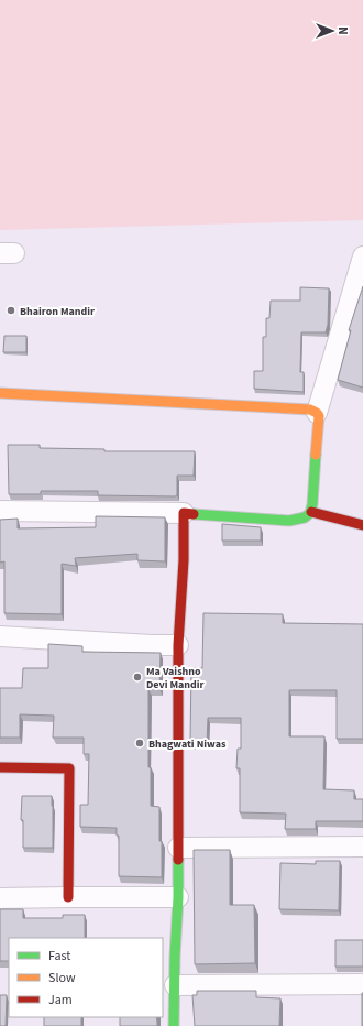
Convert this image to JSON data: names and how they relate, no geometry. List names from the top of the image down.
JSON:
{
  "places": ["Bhairon Mandir", "Ma Vaishno Devi Mandir", "Bhagwati Niwas"],
  "legend": ["Fast", "Slow", "Jam"],
  "north": "right"
}
